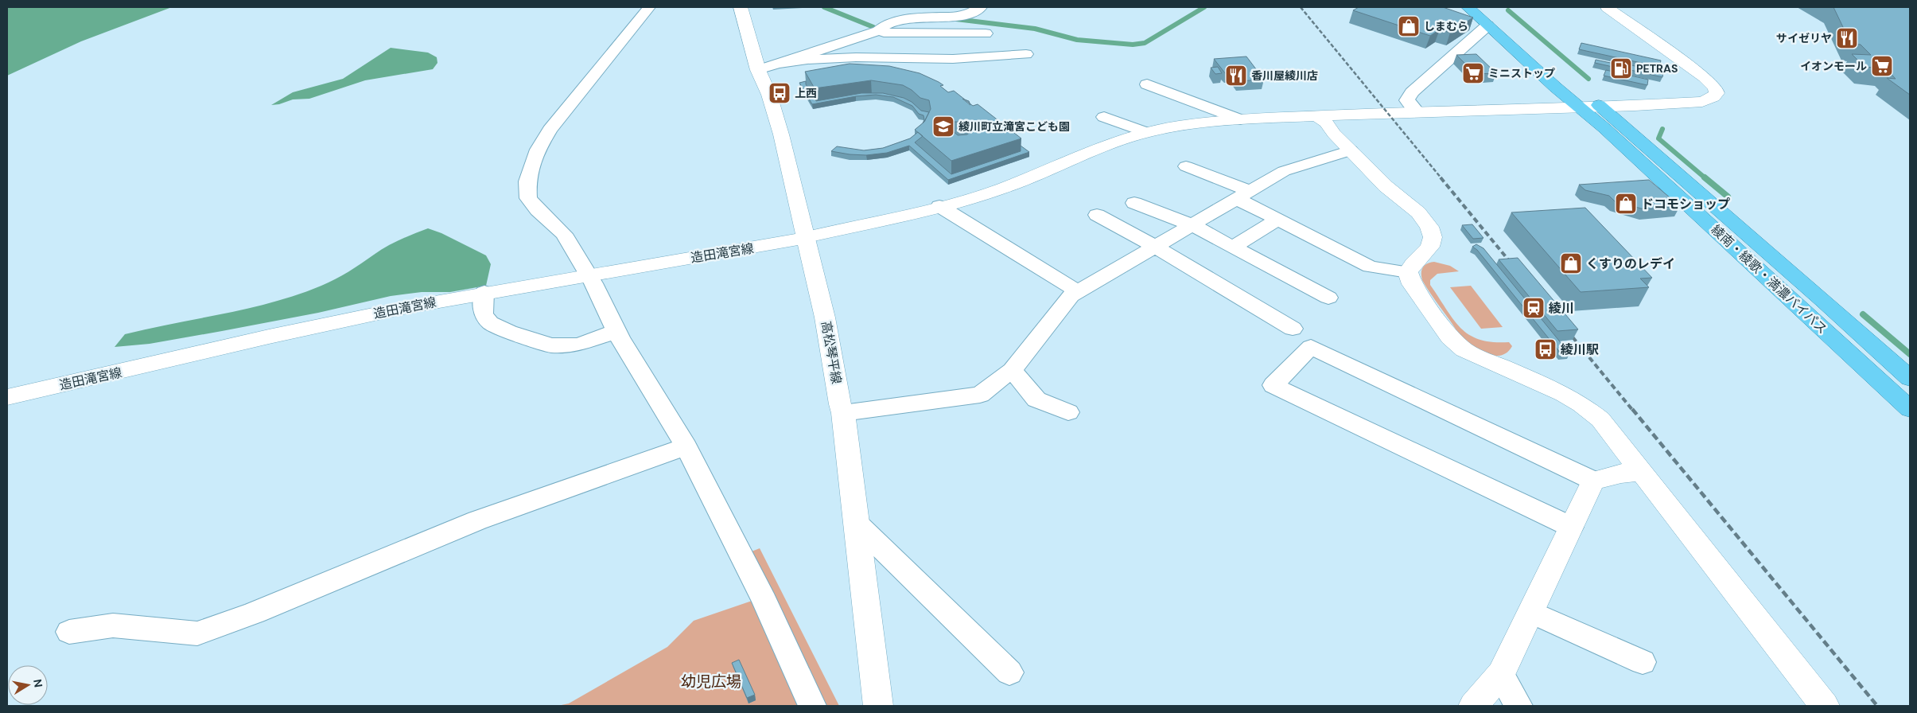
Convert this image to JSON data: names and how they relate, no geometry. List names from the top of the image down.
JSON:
{
  "streets": {
    "highway": ["綾南・綾歌・満濃バイパス"],
    "street": ["造田滝宮線", "高松琴平線"]
  },
  "crossings": [
    ["造田滝宮線", "綾南・綾歌・満濃バイパス"],
    ["造田滝宮線", "高松琴平線"]
  ],
  "parks": ["幼児広場"],
  "places": {
    "shop": ["しまむら", "ドコモショップ", "くすりのレデイ"],
    "restaurant": ["サイゼリヤ", "香川屋綾川店"],
    "supermarket": ["イオンモール", "ミニストップ"],
    "fuel station": ["PETRAS"],
    "bus stop": ["上西", "綾川駅"],
    "school or university": ["綾川町立滝宮こども園"],
    "station": ["綾川"]
  },
  "north": "right"
}
